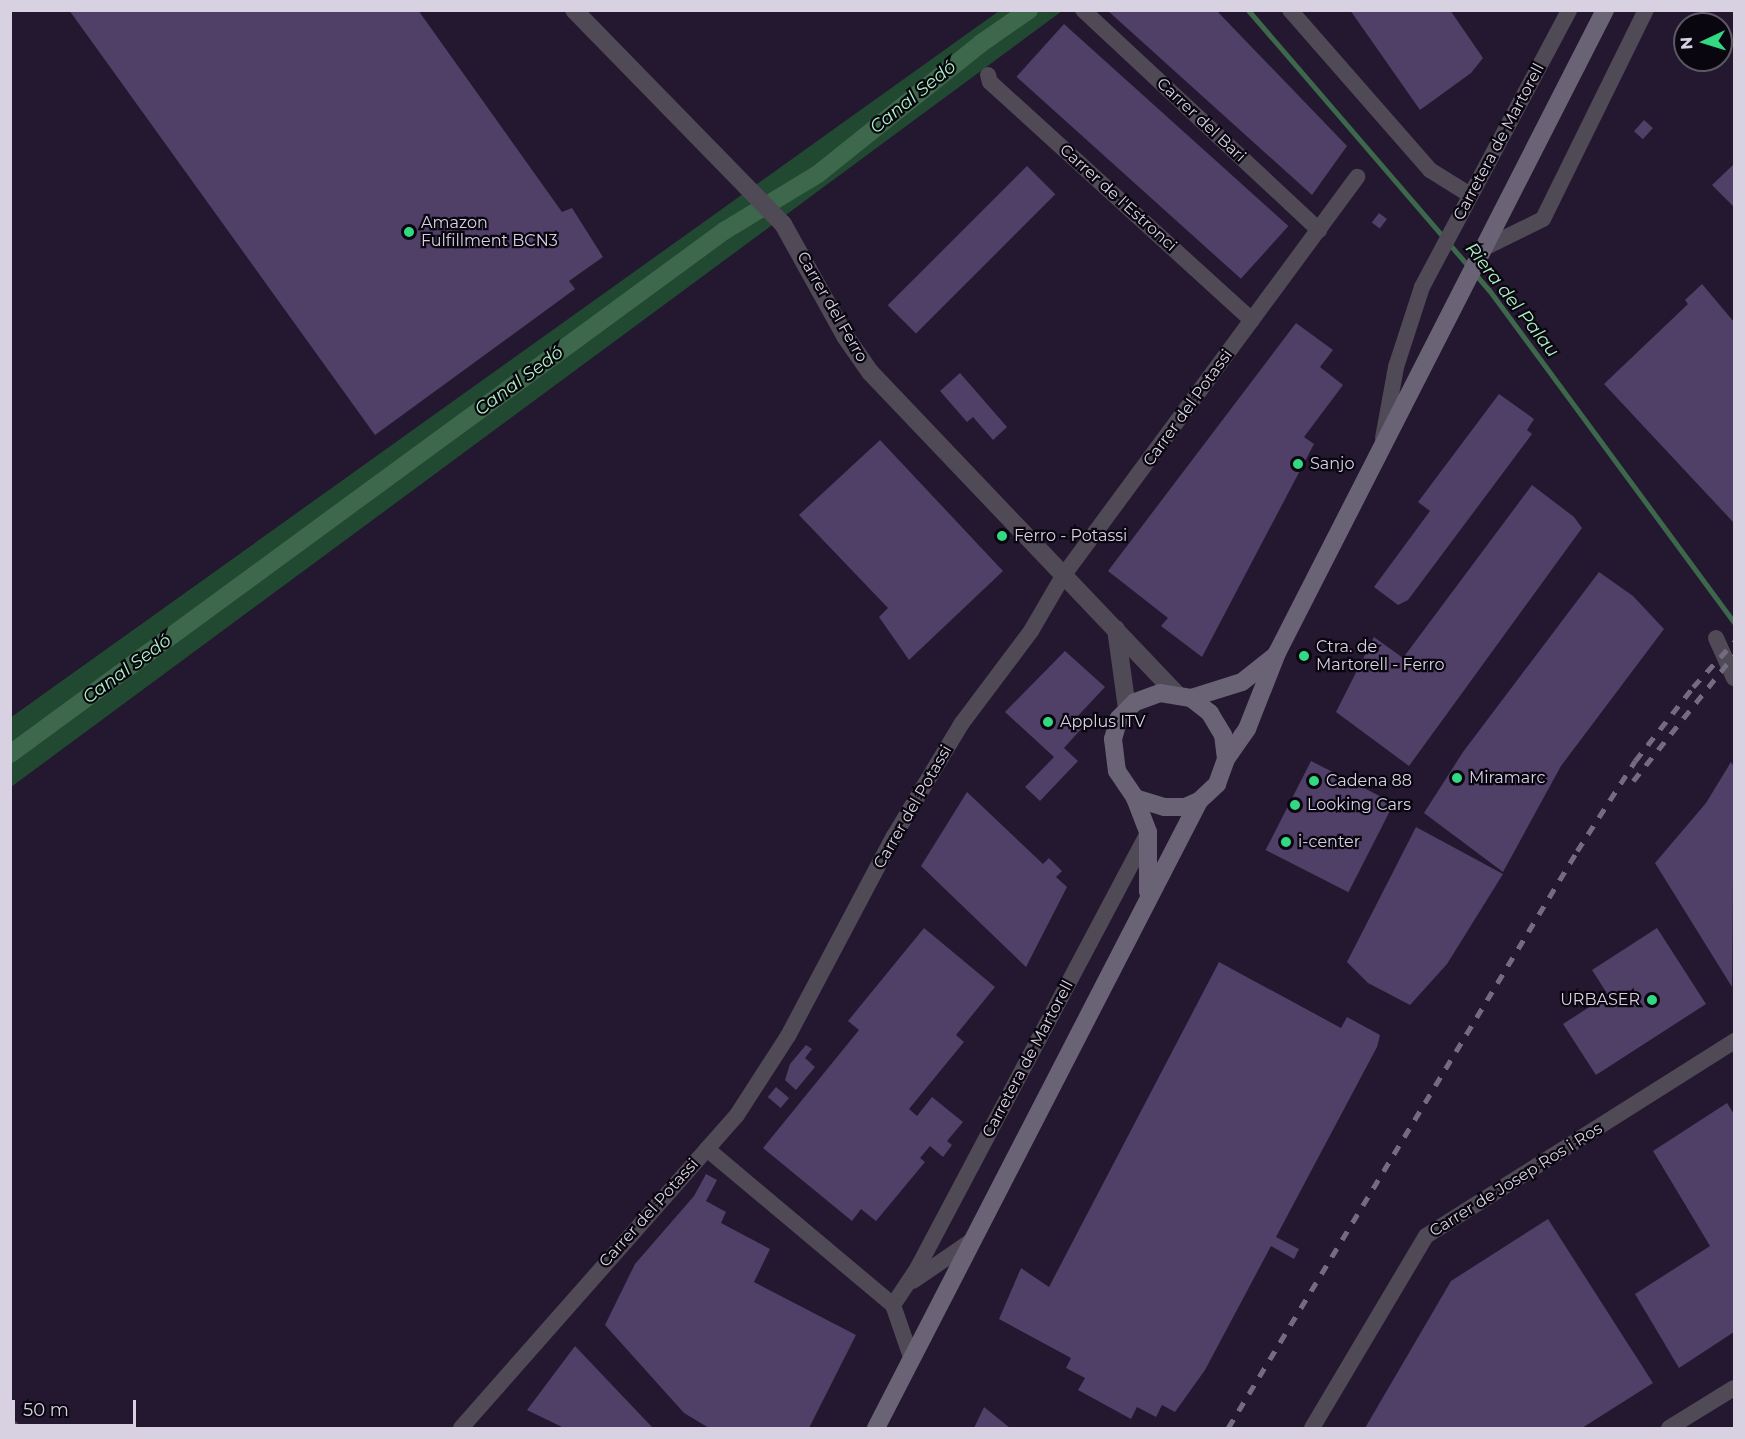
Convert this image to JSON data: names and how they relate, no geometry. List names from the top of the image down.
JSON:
{
  "streets": {
    "main road": ["Carretera de Martorell"],
    "street": [
      "Carrer del Bari",
      "Carrer de l'Estronci",
      "Carrer del Ferro",
      "Carrer del Potassi",
      "Carrer de Josep Ros i Ros"
    ]
  },
  "crossings": [
    ["Carrer del Bari", "Carrer del Potassi"],
    ["Carretera de Martorell", "Carrer del Ferro"],
    ["Carrer de l'Estronci", "Carrer del Potassi"],
    ["Carrer del Ferro", "Carrer del Potassi"]
  ],
  "water": ["Canal Sedó", "Riera del Palau"],
  "places": [
    "Amazon Fulfillment BCN3",
    "Sanjo",
    "Ferro - Potassi",
    "Ctra. de Martorell - Ferro",
    "Applus ITV",
    "Miramarc",
    "Cadena 88",
    "Looking Cars",
    "i-center",
    "URBASER"
  ],
  "scale_bar": "50 m",
  "north": "left"
}
